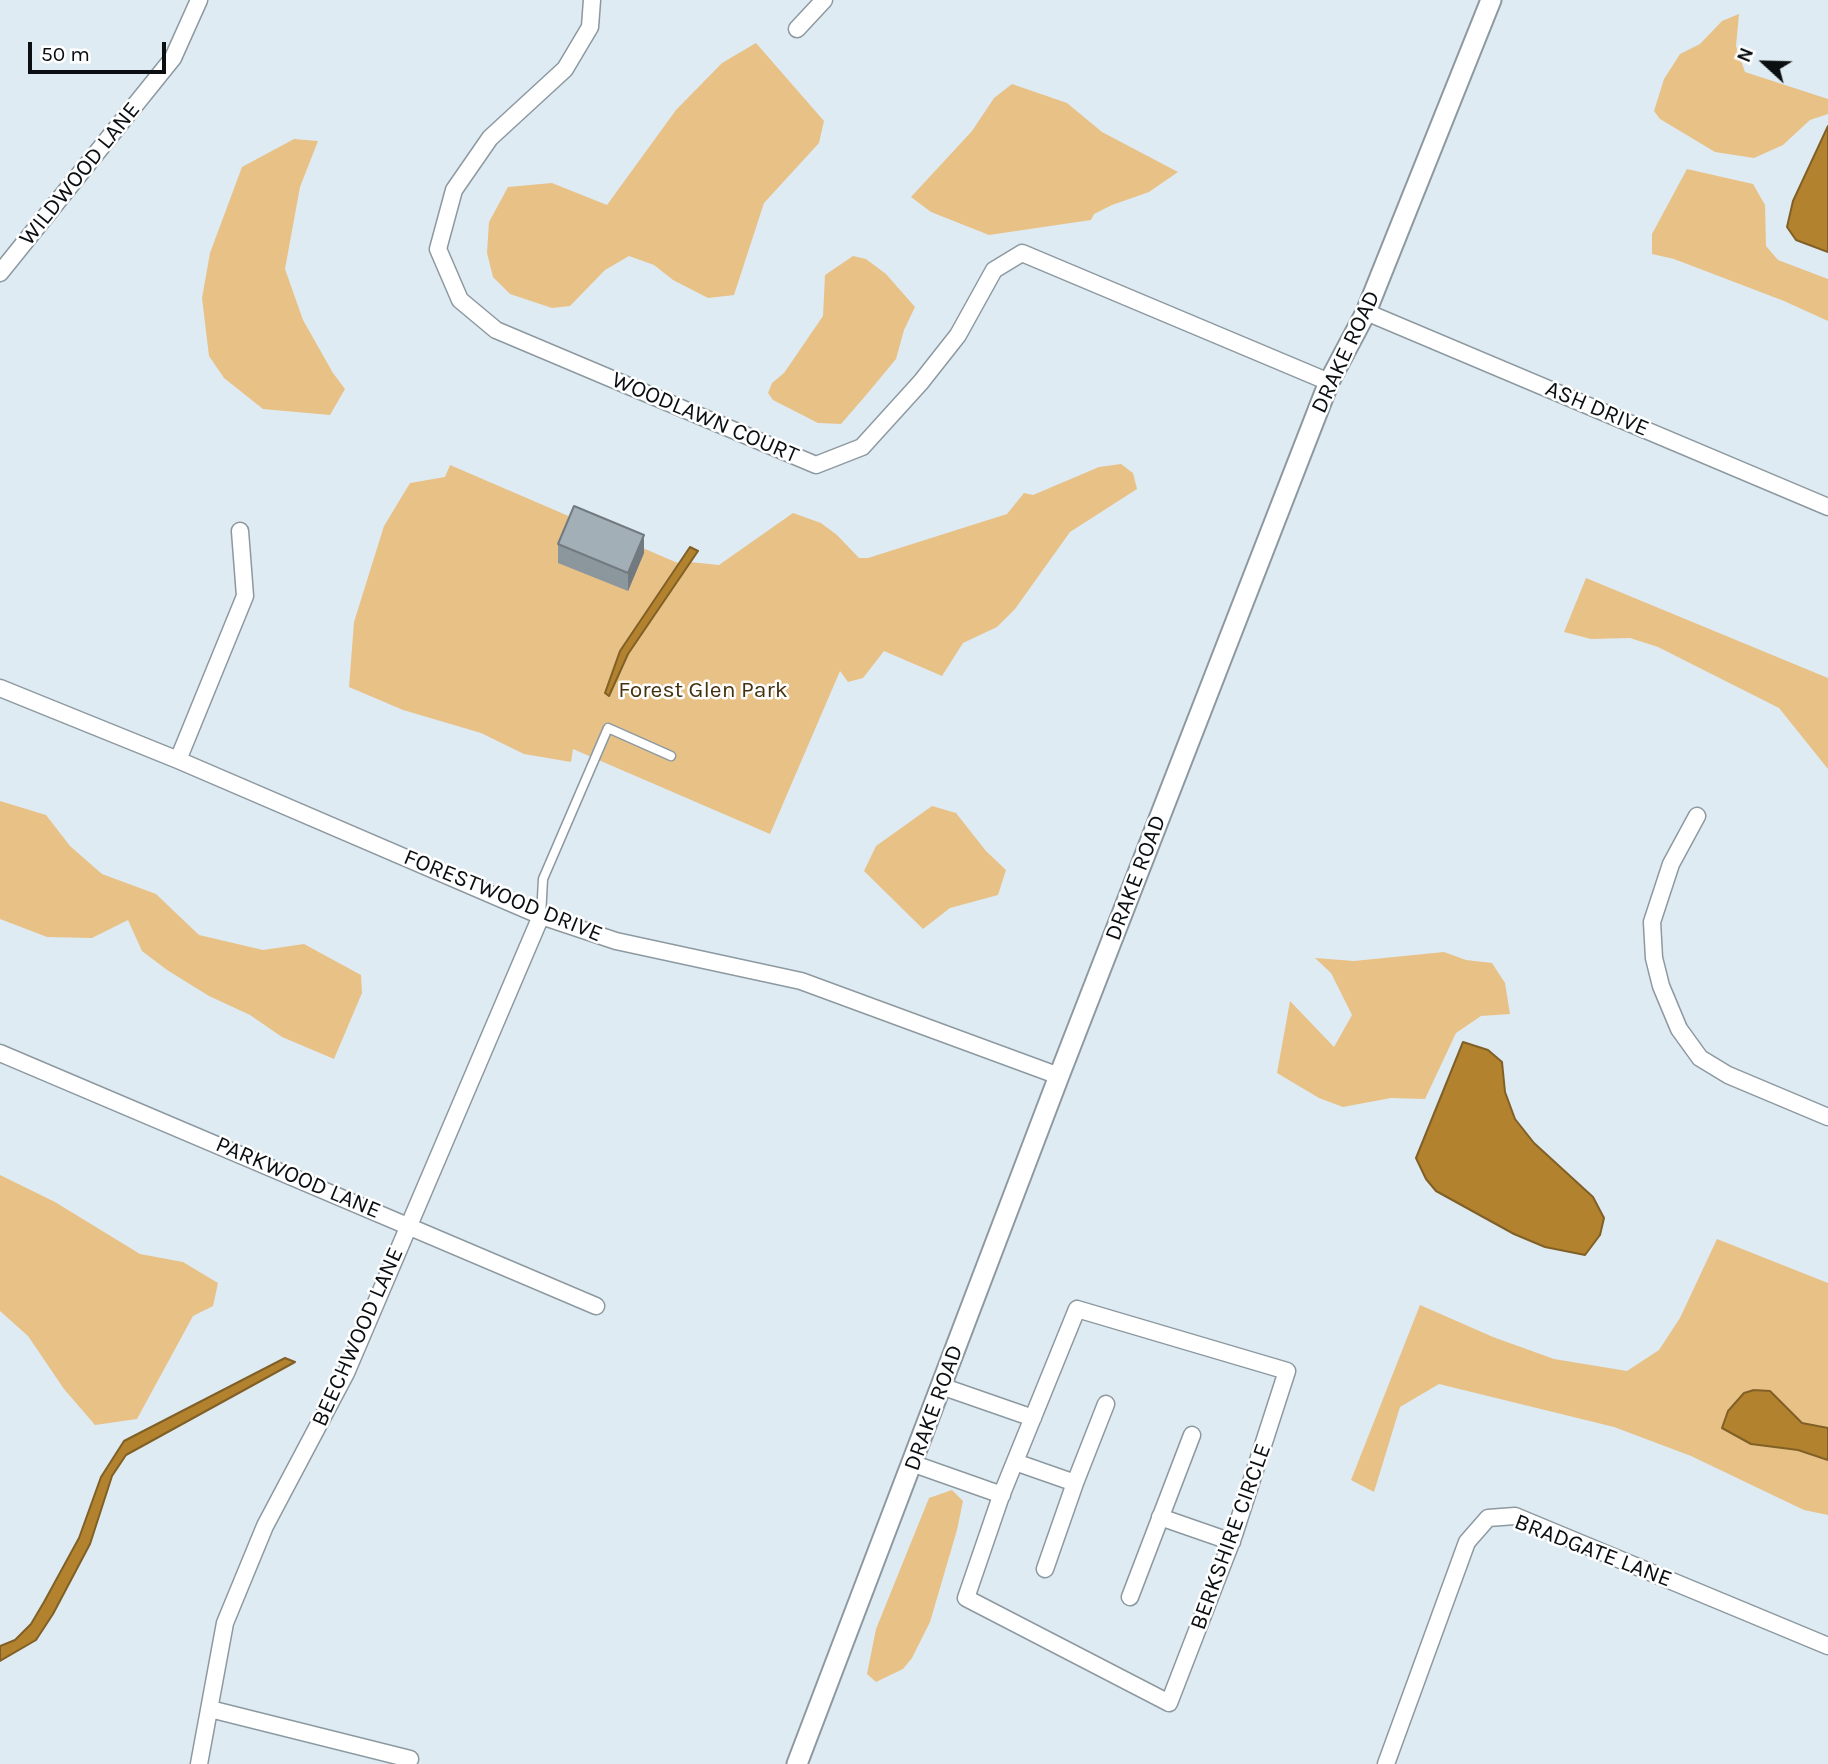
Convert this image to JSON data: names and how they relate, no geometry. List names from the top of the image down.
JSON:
{
  "streets": {
    "street": [
      "WILDWOOD LANE",
      "DRAKE ROAD",
      "ASH DRIVE",
      "WOODLAWN COURT",
      "FORESTWOOD DRIVE",
      "PARKWOOD LANE",
      "BEECHWOOD LANE",
      "BERKSHIRE CIRCLE",
      "BRADGATE LANE"
    ]
  },
  "crossings": [
    ["DRAKE ROAD", "ASH DRIVE"],
    ["DRAKE ROAD", "WOODLAWN COURT"],
    ["DRAKE ROAD", "FORESTWOOD DRIVE"],
    ["FORESTWOOD DRIVE", "BEECHWOOD LANE"],
    ["PARKWOOD LANE", "BEECHWOOD LANE"]
  ],
  "parks": ["Forest Glen Park"],
  "scale_bar": "50 m",
  "north": "left"
}
